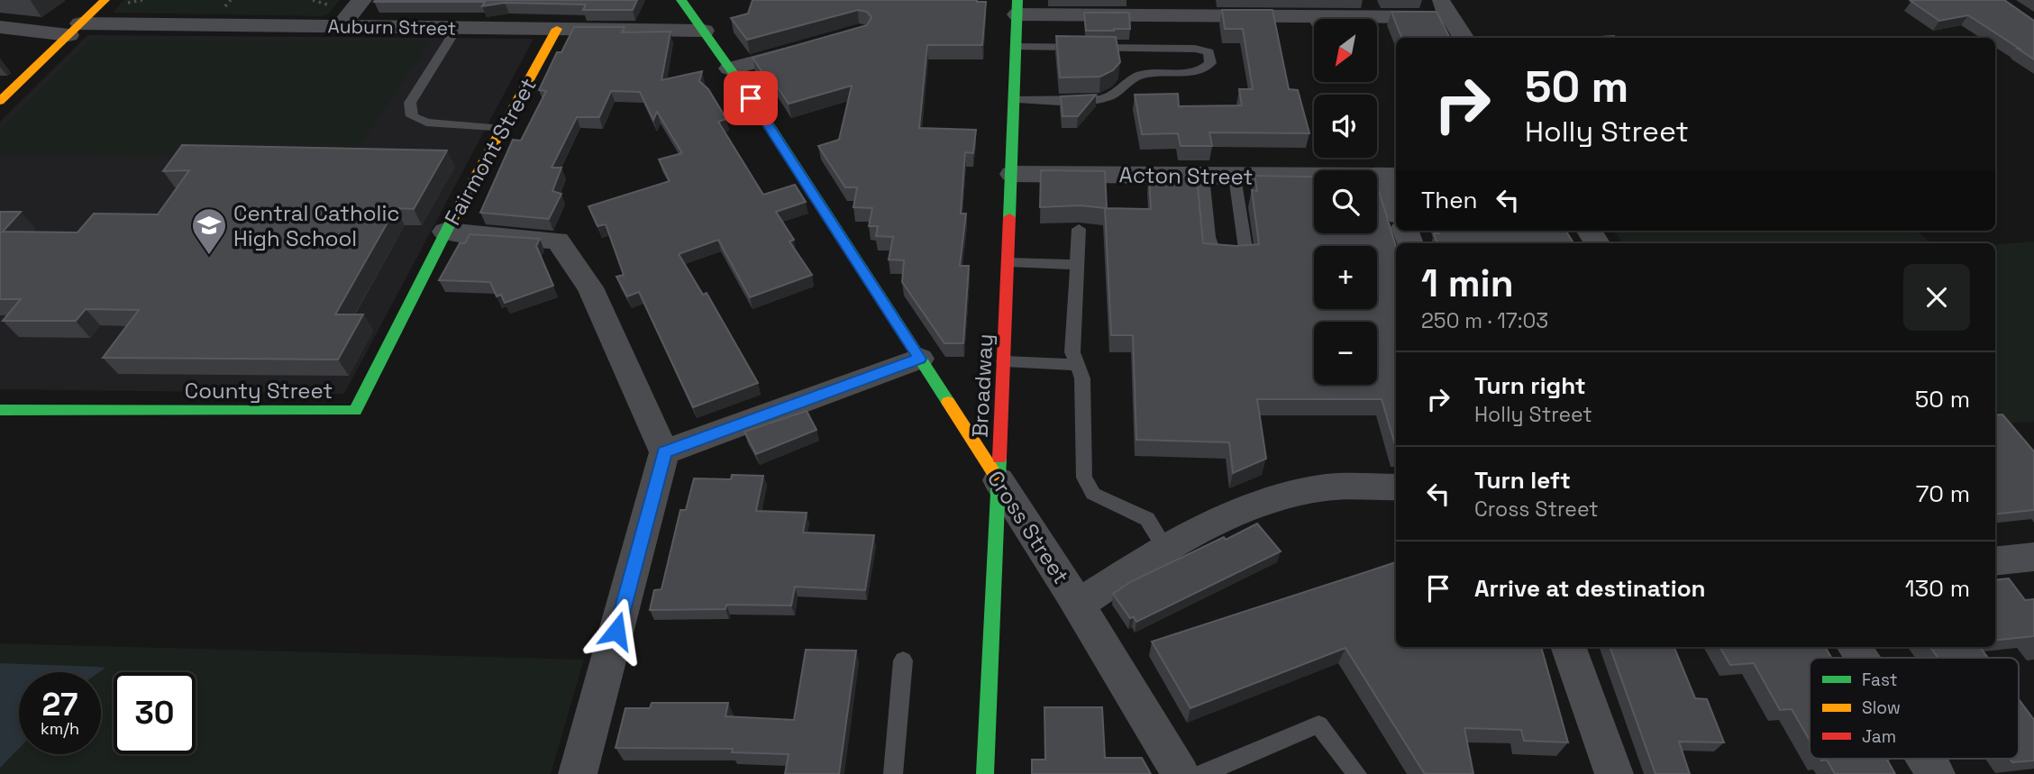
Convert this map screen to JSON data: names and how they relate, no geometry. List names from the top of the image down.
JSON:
{
  "streets": {
    "street": [
      "Auburn Street",
      "Fairmont Street",
      "Acton Street",
      "Broadway",
      "County Street",
      "Cross Street"
    ]
  },
  "crossings": [
    ["Auburn Street", "Fairmont Street"],
    ["Auburn Street", "Cross Street"],
    ["Fairmont Street", "County Street"],
    ["Acton Street", "Broadway"],
    ["Broadway", "Cross Street"]
  ],
  "places": {
    "school or university": ["Central Catholic High School"]
  },
  "legend": ["Fast", "Slow", "Jam"],
  "north": "bottom left",
  "page": {
    "map_buttons": ["+", "−"],
    "turn": ["50 m", "Holly Street"],
    "then": "Then",
    "heading": ["1 min", "250 m · 17:03"],
    "list": [
      {
        "name": "Turn right",
        "note": "Holly Street",
        "value": "50 m"
      },
      {
        "name": "Turn left",
        "note": "Cross Street",
        "value": "70 m"
      },
      {
        "name": "Arrive at destination",
        "value": "130 m"
      }
    ],
    "speed": "27 km/h",
    "limit": "30"
  }
}
